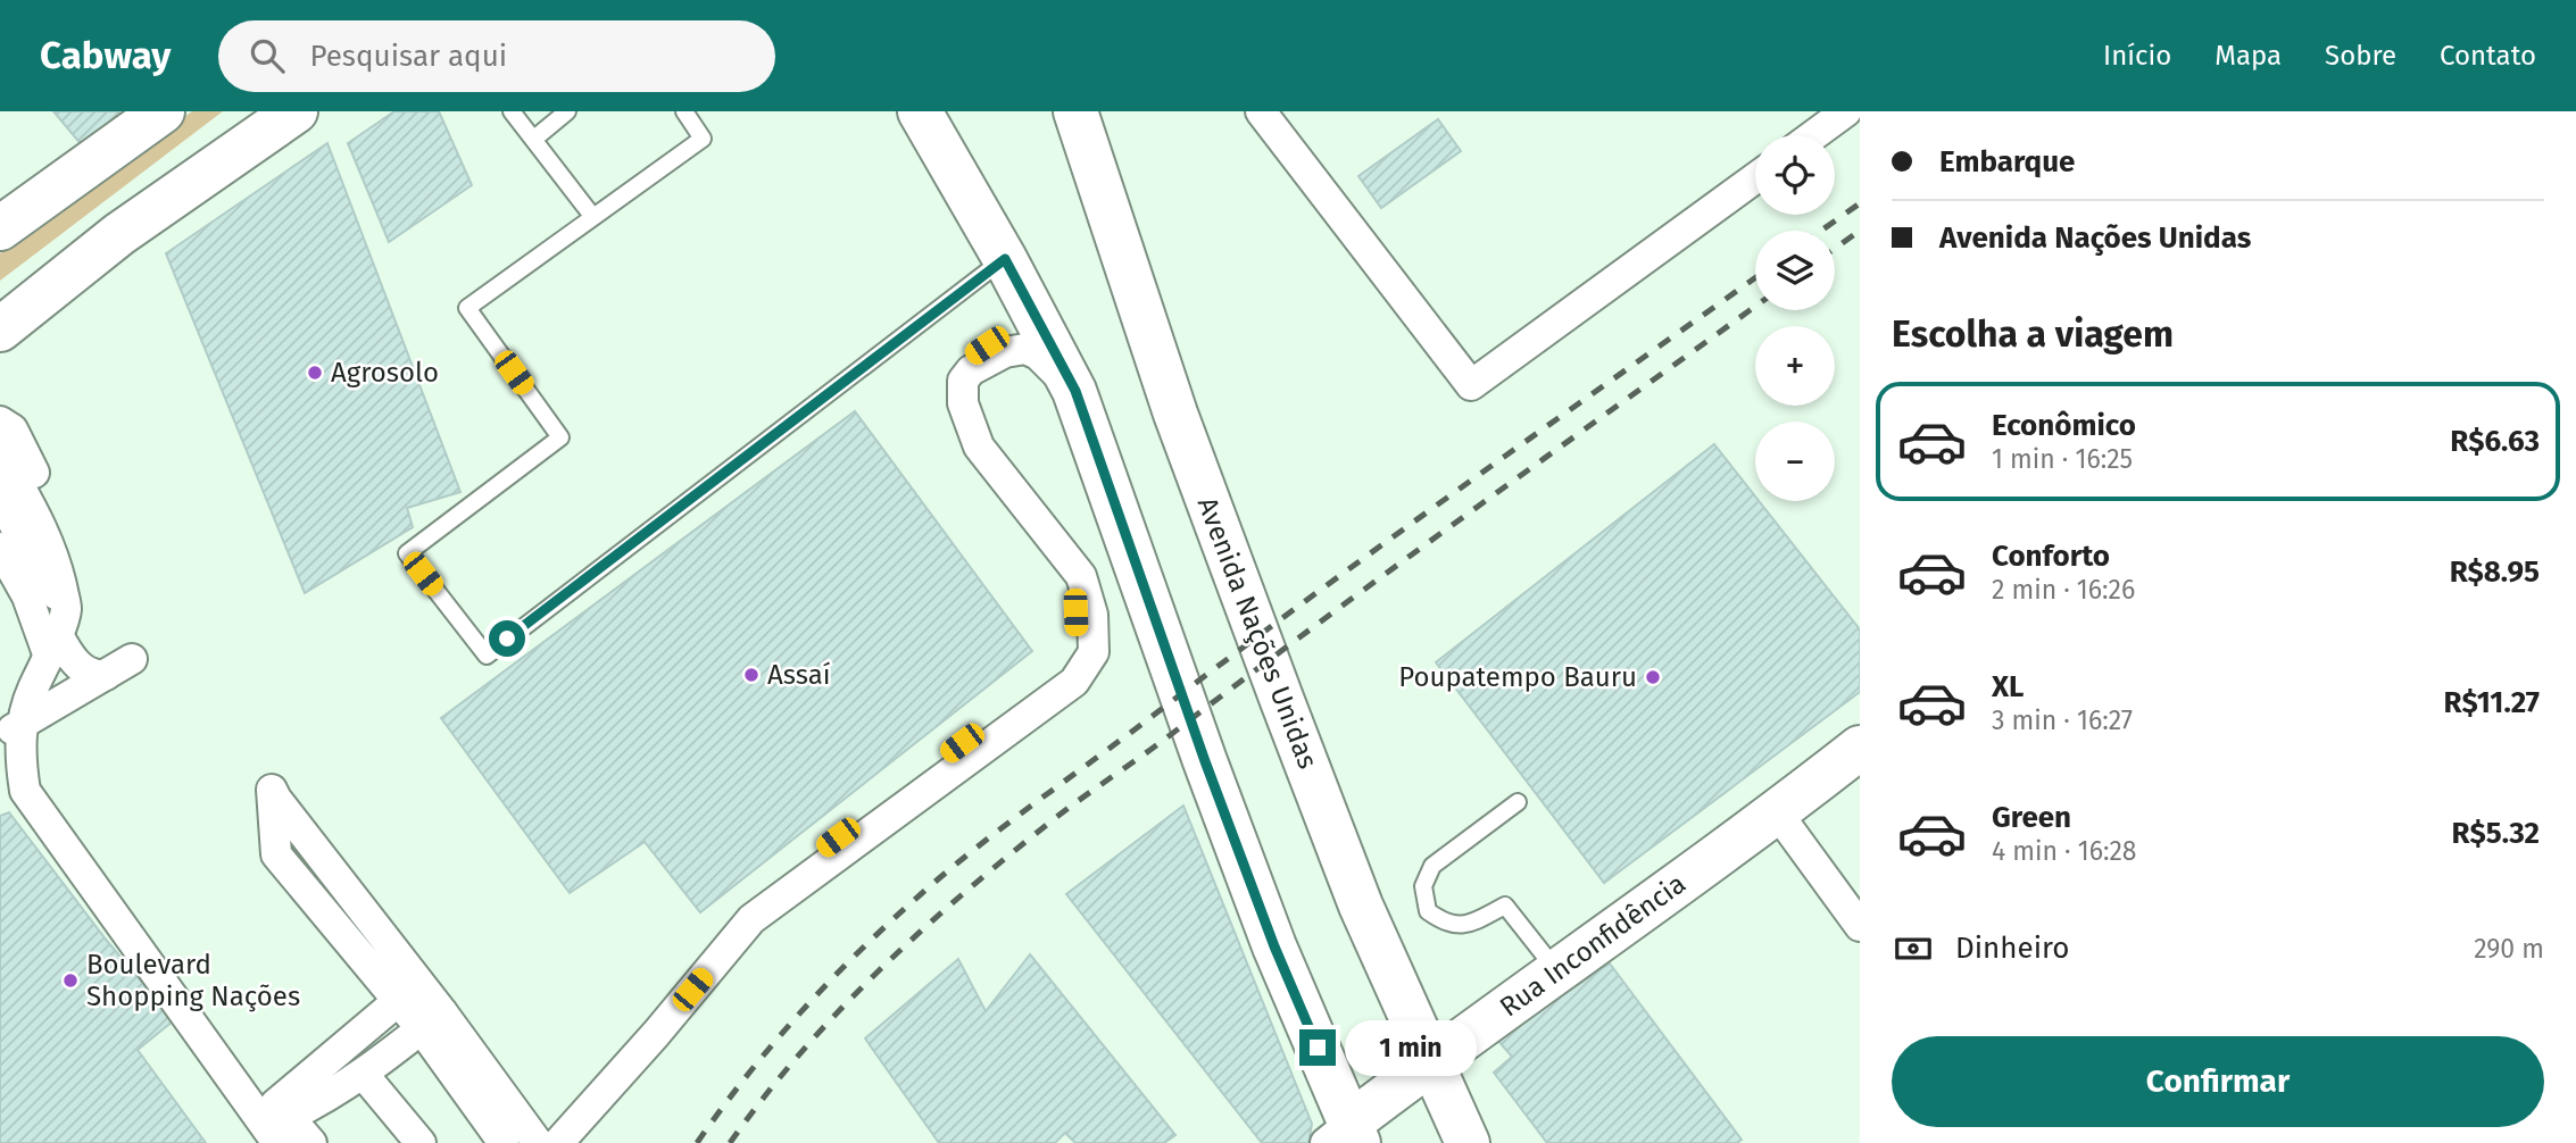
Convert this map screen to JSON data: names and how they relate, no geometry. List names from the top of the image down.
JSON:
{
  "streets": {
    "main road": ["Avenida Nações Unidas", "Rua Inconfidência"]
  },
  "crossings": [
    ["Avenida Nações Unidas", "Rua Inconfidência"]
  ],
  "places": [
    "Agrosolo",
    "Assaí",
    "Poupatempo Bauru",
    "Boulevard Shopping Nações"
  ],
  "page": {
    "header": "Cabway",
    "search": "Pesquisar aqui",
    "nav": [
      "Início",
      "Mapa",
      "Sobre",
      "Contato"
    ],
    "banner": ["Embarque", "Avenida Nações Unidas"],
    "map_buttons": ["+", "−"],
    "heading": "Escolha a viagem",
    "list": [
      {
        "name": "Econômico",
        "note": "1 min · 16:25",
        "value": "R$6.63"
      },
      {
        "name": "Conforto",
        "note": "2 min · 16:26",
        "value": "R$8.95"
      },
      {
        "name": "XL",
        "note": "3 min · 16:27",
        "value": "R$11.27"
      },
      {
        "name": "Green",
        "note": "4 min · 16:28",
        "value": "R$5.32"
      }
    ],
    "pay": ["Dinheiro", "290 m"],
    "bubble": "1 min",
    "buttons": "Confirmar"
  }
}
